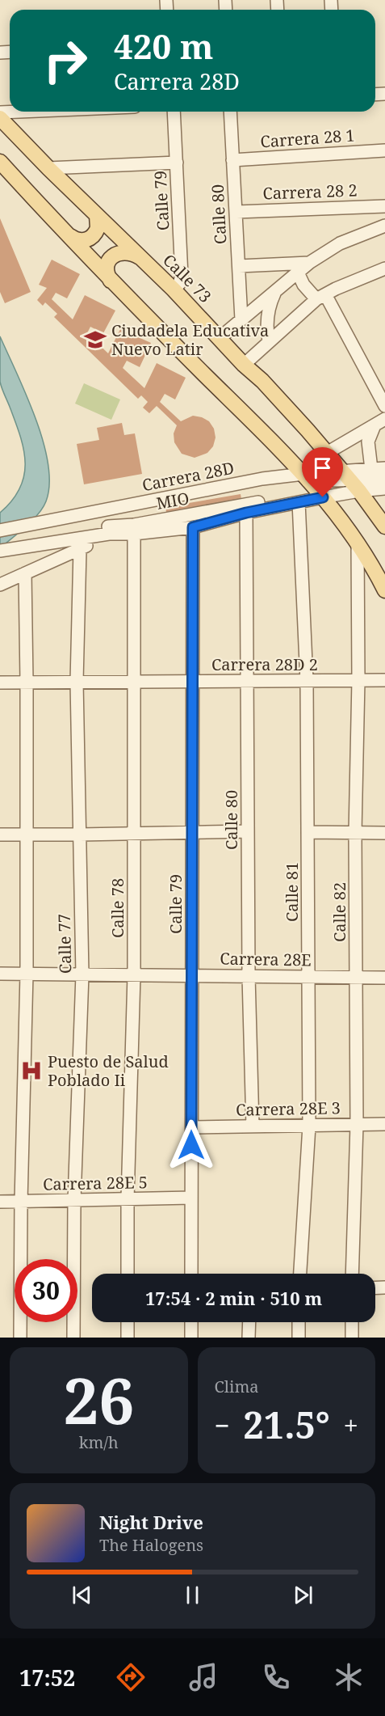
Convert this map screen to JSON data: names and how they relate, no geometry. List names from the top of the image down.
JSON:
{
  "streets": {
    "main road": ["Calle 73"],
    "street": [
      "Carrera 28 1",
      "Carrera 28 2",
      "Calle 79",
      "Calle 80",
      "Carrera 28D",
      "MIO",
      "Carrera 28D 2",
      "Calle 81",
      "Calle 78",
      "Calle 82",
      "Calle 77",
      "Carrera 28E",
      "Carrera 28E 3",
      "Carrera 28E 5"
    ]
  },
  "crossings": [
    ["Carrera 28 1", "Calle 80"],
    ["Carrera 28 2", "Calle 80"],
    ["Calle 79", "Calle 73"],
    ["Calle 79", "Carrera 28D"],
    ["Calle 79", "Carrera 28D 2"],
    ["Calle 79", "Carrera 28E"],
    ["Calle 79", "Carrera 28E 3"],
    ["Calle 79", "Carrera 28E 5"],
    ["Calle 80", "Carrera 28D"],
    ["Calle 80", "Carrera 28D 2"],
    ["Calle 80", "Carrera 28E"],
    ["Calle 80", "Carrera 28E 3"],
    ["Calle 73", "Carrera 28D"],
    ["Carrera 28D", "MIO"],
    ["Carrera 28D", "Calle 81"],
    ["Carrera 28D", "Calle 78"],
    ["Carrera 28D", "Calle 77"],
    ["Carrera 28D 2", "Calle 81"],
    ["Carrera 28D 2", "Calle 78"],
    ["Carrera 28D 2", "Calle 82"],
    ["Carrera 28D 2", "Calle 77"],
    ["Calle 81", "Carrera 28E"],
    ["Calle 81", "Carrera 28E 3"],
    ["Calle 78", "Carrera 28E"],
    ["Calle 78", "Carrera 28E 5"],
    ["Calle 82", "Carrera 28E"],
    ["Calle 82", "Carrera 28E 3"],
    ["Calle 77", "Carrera 28E"],
    ["Calle 77", "Carrera 28E 5"]
  ],
  "places": {
    "school or university": ["Ciudadela Educativa Nuevo Latir"],
    "hospital": ["Puesto de Salud Poblado Ii"]
  },
  "page": {
    "turn": ["420 m", "Carrera 28D"],
    "limit": "30",
    "trip": "17:54 · 2 min · 510 m",
    "tile": [
      ["26", "km/h"],
      "Clima"
    ],
    "heat": ["−", "21.5°", "+"],
    "song": ["Night Drive", "The Halogens"],
    "tabs": "17:52"
  }
}
